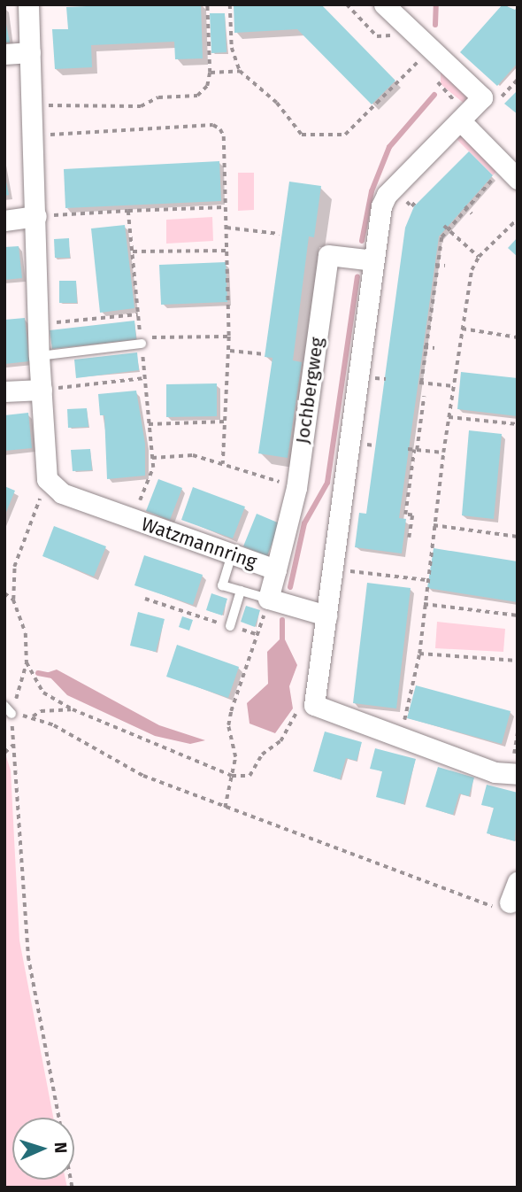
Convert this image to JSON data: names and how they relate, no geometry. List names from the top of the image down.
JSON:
{
  "streets": {
    "street": ["Jochbergweg", "Watzmannring"]
  },
  "crossings": [
    ["Jochbergweg", "Watzmannring"]
  ],
  "north": "right"
}
